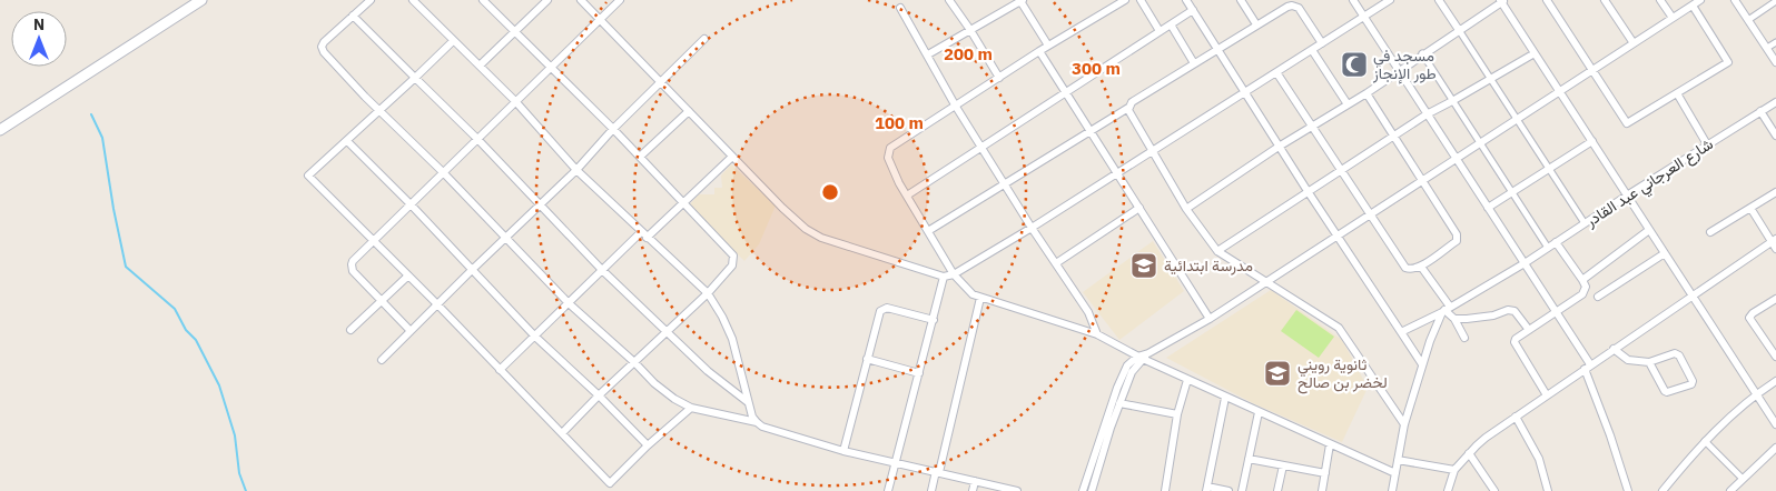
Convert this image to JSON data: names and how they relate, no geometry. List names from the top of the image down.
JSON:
{
  "streets": {
    "street": ["شارع العرجاني عبد القادر"]
  },
  "places": {
    "mosque": ["مسجد في طور الإنجاز"],
    "school or university": ["مدرسة ابتدائية", "ثانوية رويني لخضر بن صالح"]
  },
  "north": "top",
  "rings": ["200 m", "300 m", "100 m"]
}
